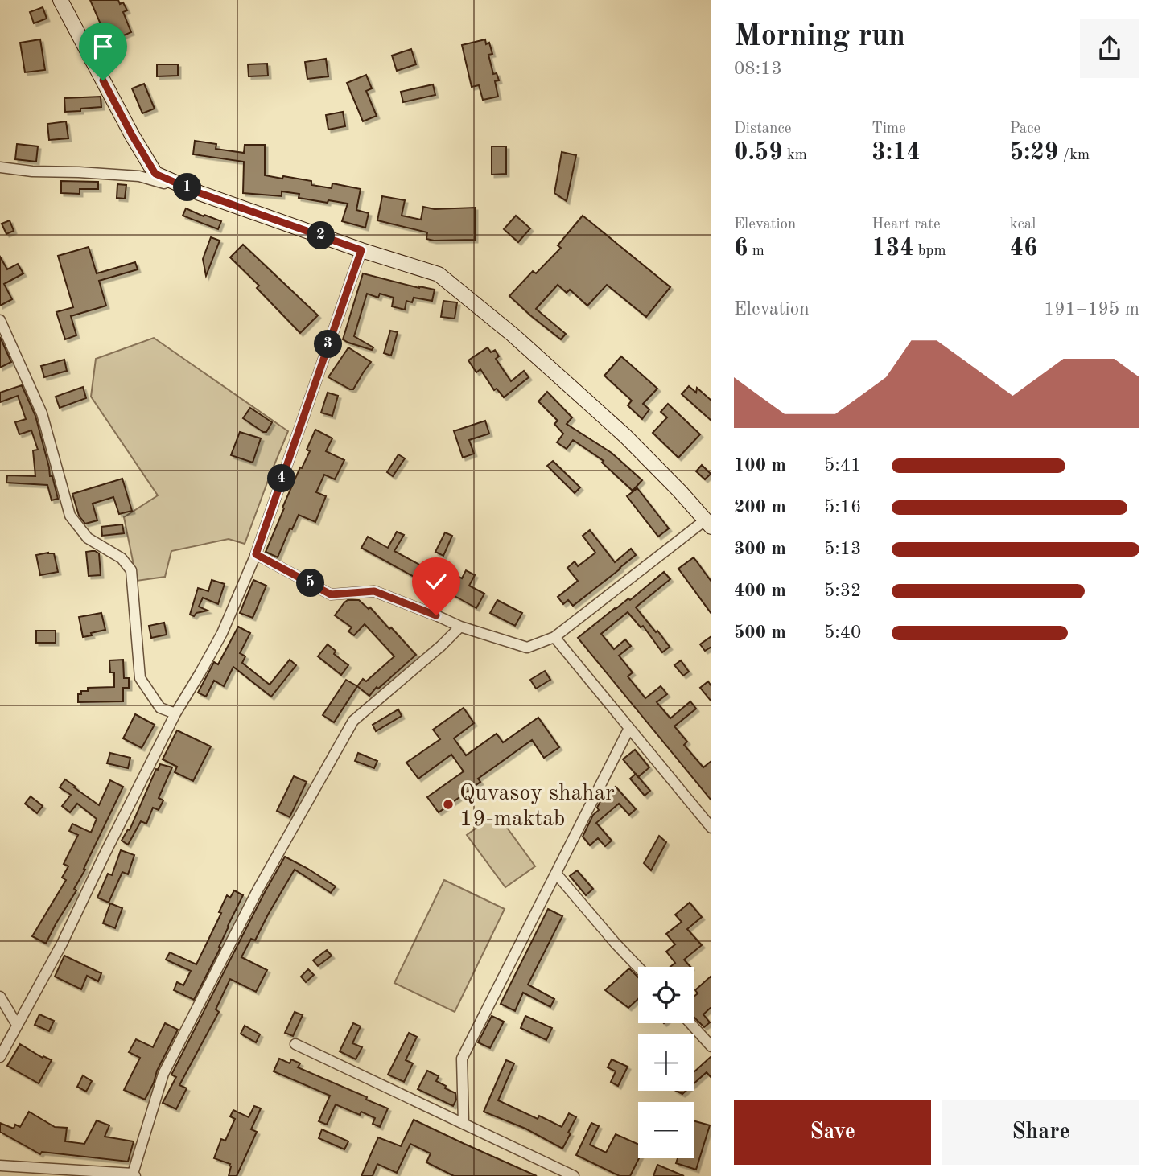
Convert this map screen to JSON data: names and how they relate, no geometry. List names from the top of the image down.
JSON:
{
  "places": ["Quvasoy shahar 19-maktab"],
  "page": {
    "heading": ["Morning run", "08:13"],
    "stats": [
      ["Distance", "0.59 km"],
      ["Time", "3:14"],
      ["Pace", "5:29 /km"],
      ["Elevation", "6 m"],
      ["Heart rate", "134 bpm"],
      ["kcal", "46"]
    ],
    "pins": [
      "1",
      "2",
      "3",
      "4",
      "5"
    ],
    "chart": ["Elevation", "191–195 m"],
    "list": [
      {
        "name": "100 m",
        "note": "5:41"
      },
      {
        "name": "200 m",
        "note": "5:16"
      },
      {
        "name": "300 m",
        "note": "5:13"
      },
      {
        "name": "400 m",
        "note": "5:32"
      },
      {
        "name": "500 m",
        "note": "5:40"
      }
    ],
    "map_buttons": ["+", "−"],
    "buttons": ["Save", "Share"]
  }
}
